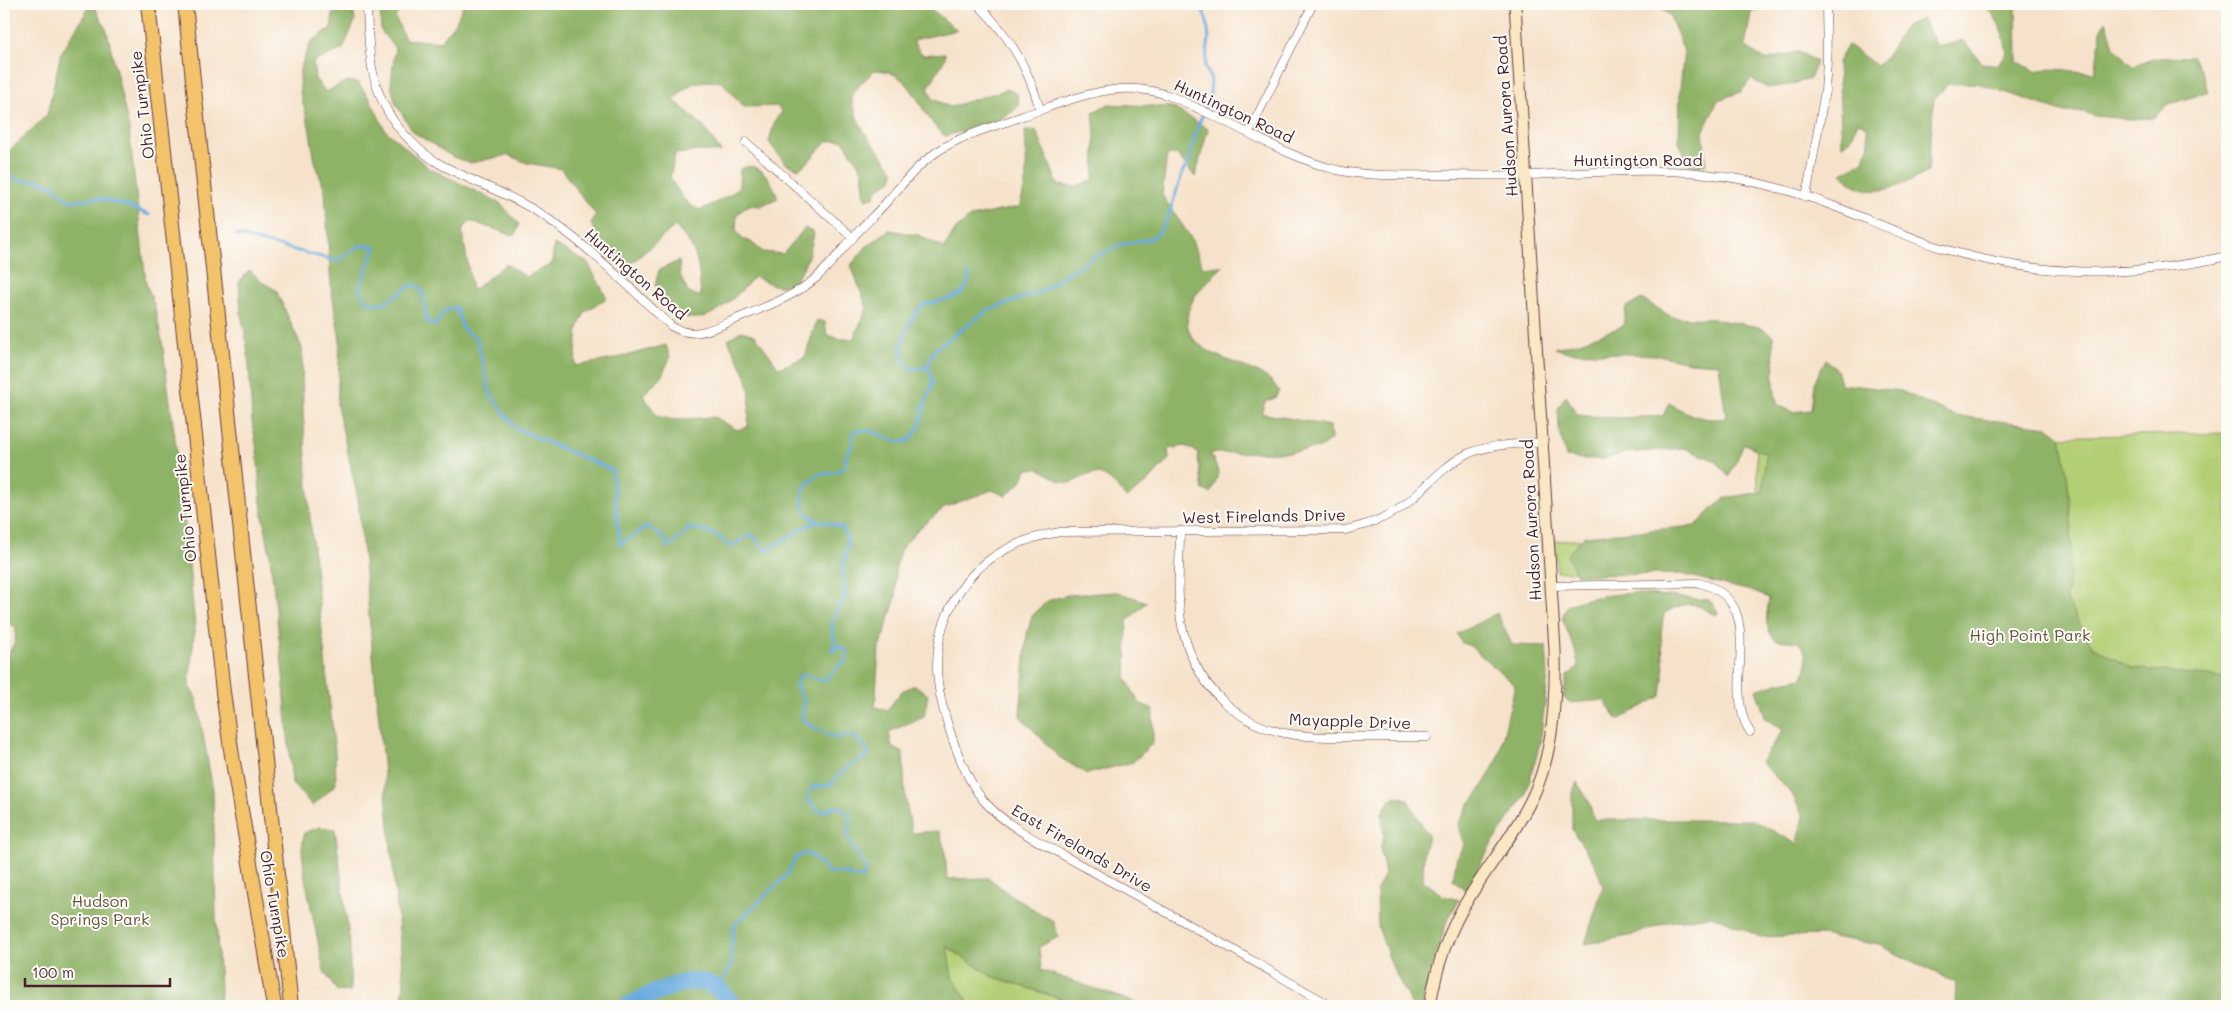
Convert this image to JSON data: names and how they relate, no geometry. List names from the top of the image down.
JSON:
{
  "streets": {
    "highway": ["Ohio Turnpike"],
    "street": [
      "Huntington Road",
      "Hudson Aurora Road",
      "West Firelands Drive",
      "Mayapple Drive",
      "East Firelands Drive"
    ]
  },
  "crossings": [
    ["Huntington Road", "Hudson Aurora Road"],
    ["Hudson Aurora Road", "West Firelands Drive"],
    ["West Firelands Drive", "Mayapple Drive"],
    ["West Firelands Drive", "East Firelands Drive"]
  ],
  "parks": ["High Point Park", "Hudson Springs Park"],
  "scale_bar": "100 m"
}
